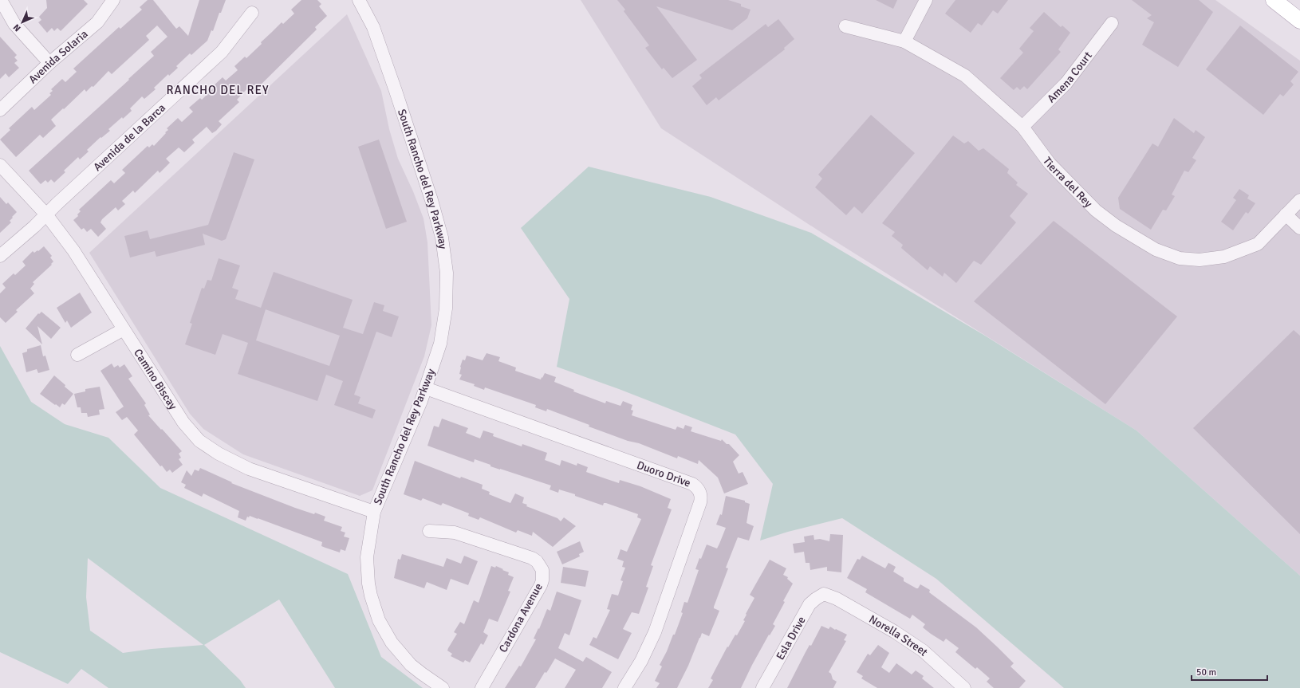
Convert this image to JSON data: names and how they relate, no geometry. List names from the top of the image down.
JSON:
{
  "streets": {
    "street": [
      "Avenida Solaria",
      "Amena Court",
      "Avenida de la Barca",
      "South Rancho del Rey Parkway",
      "Tierra del Rey",
      "Camino Biscay",
      "Duoro Drive",
      "Cardona Avenue",
      "Norella Street",
      "Esla Drive"
    ]
  },
  "crossings": [
    ["Amena Court", "Tierra del Rey"],
    ["Avenida de la Barca", "Camino Biscay"],
    ["South Rancho del Rey Parkway", "Camino Biscay"],
    ["South Rancho del Rey Parkway", "Duoro Drive"],
    ["Norella Street", "Esla Drive"]
  ],
  "districts": ["RANCHO DEL REY"],
  "scale_bar": "50 m",
  "north": "bottom left"
}
